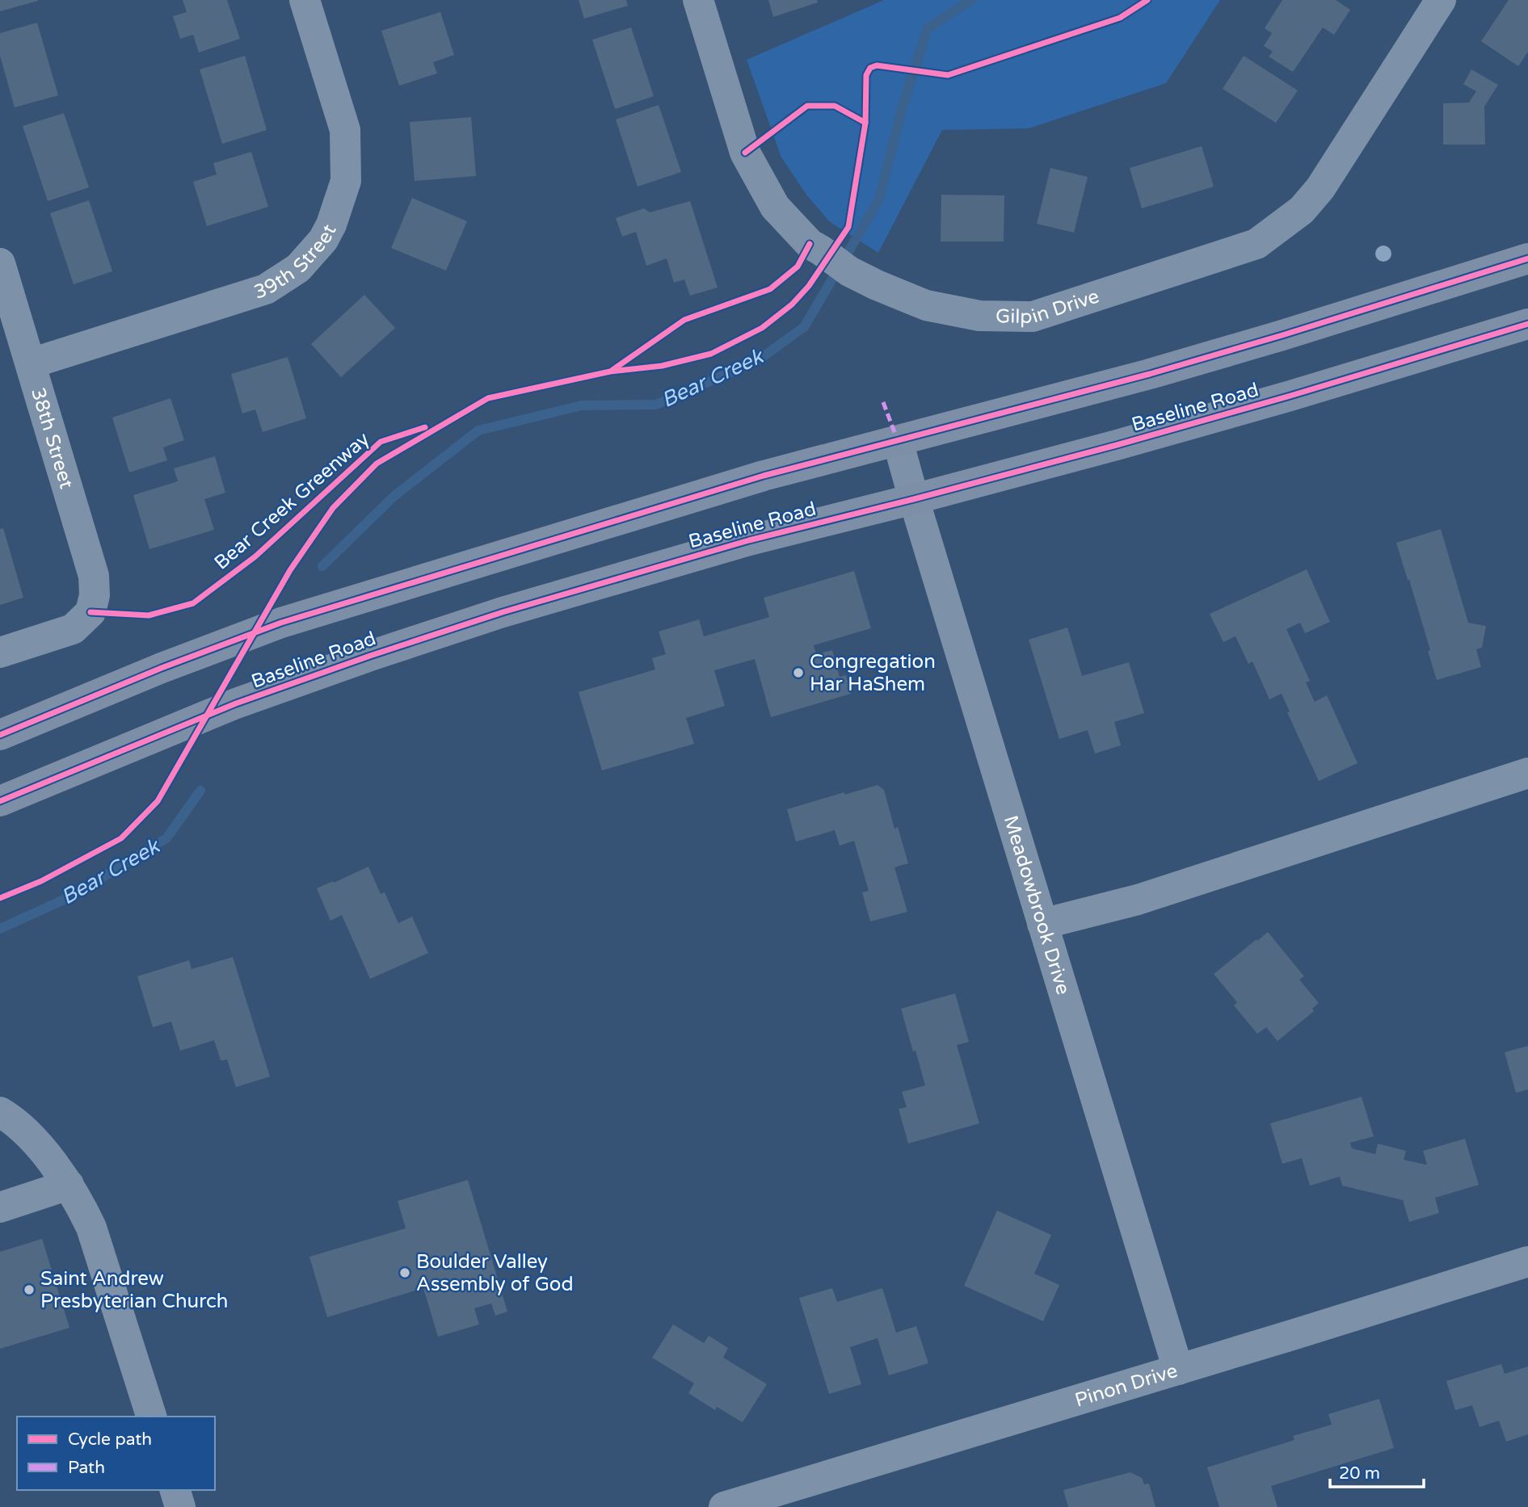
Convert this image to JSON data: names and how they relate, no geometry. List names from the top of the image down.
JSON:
{
  "streets": {
    "main road": ["Baseline Road"],
    "street": [
      "39th Street",
      "Gilpin Drive",
      "38th Street",
      "Meadowbrook Drive",
      "Pinon Drive"
    ],
    "cycle path": ["Bear Creek Greenway"]
  },
  "crossings": [
    ["39th Street", "38th Street"],
    ["Baseline Road", "Meadowbrook Drive"],
    ["Meadowbrook Drive", "Pinon Drive"]
  ],
  "water": ["Bear Creek"],
  "places": ["Congregation Har HaShem", "Boulder Valley Assembly of God", "Saint Andrew Presbyterian Church"],
  "legend": ["Cycle path", "Path"],
  "scale_bar": "20 m"
}
